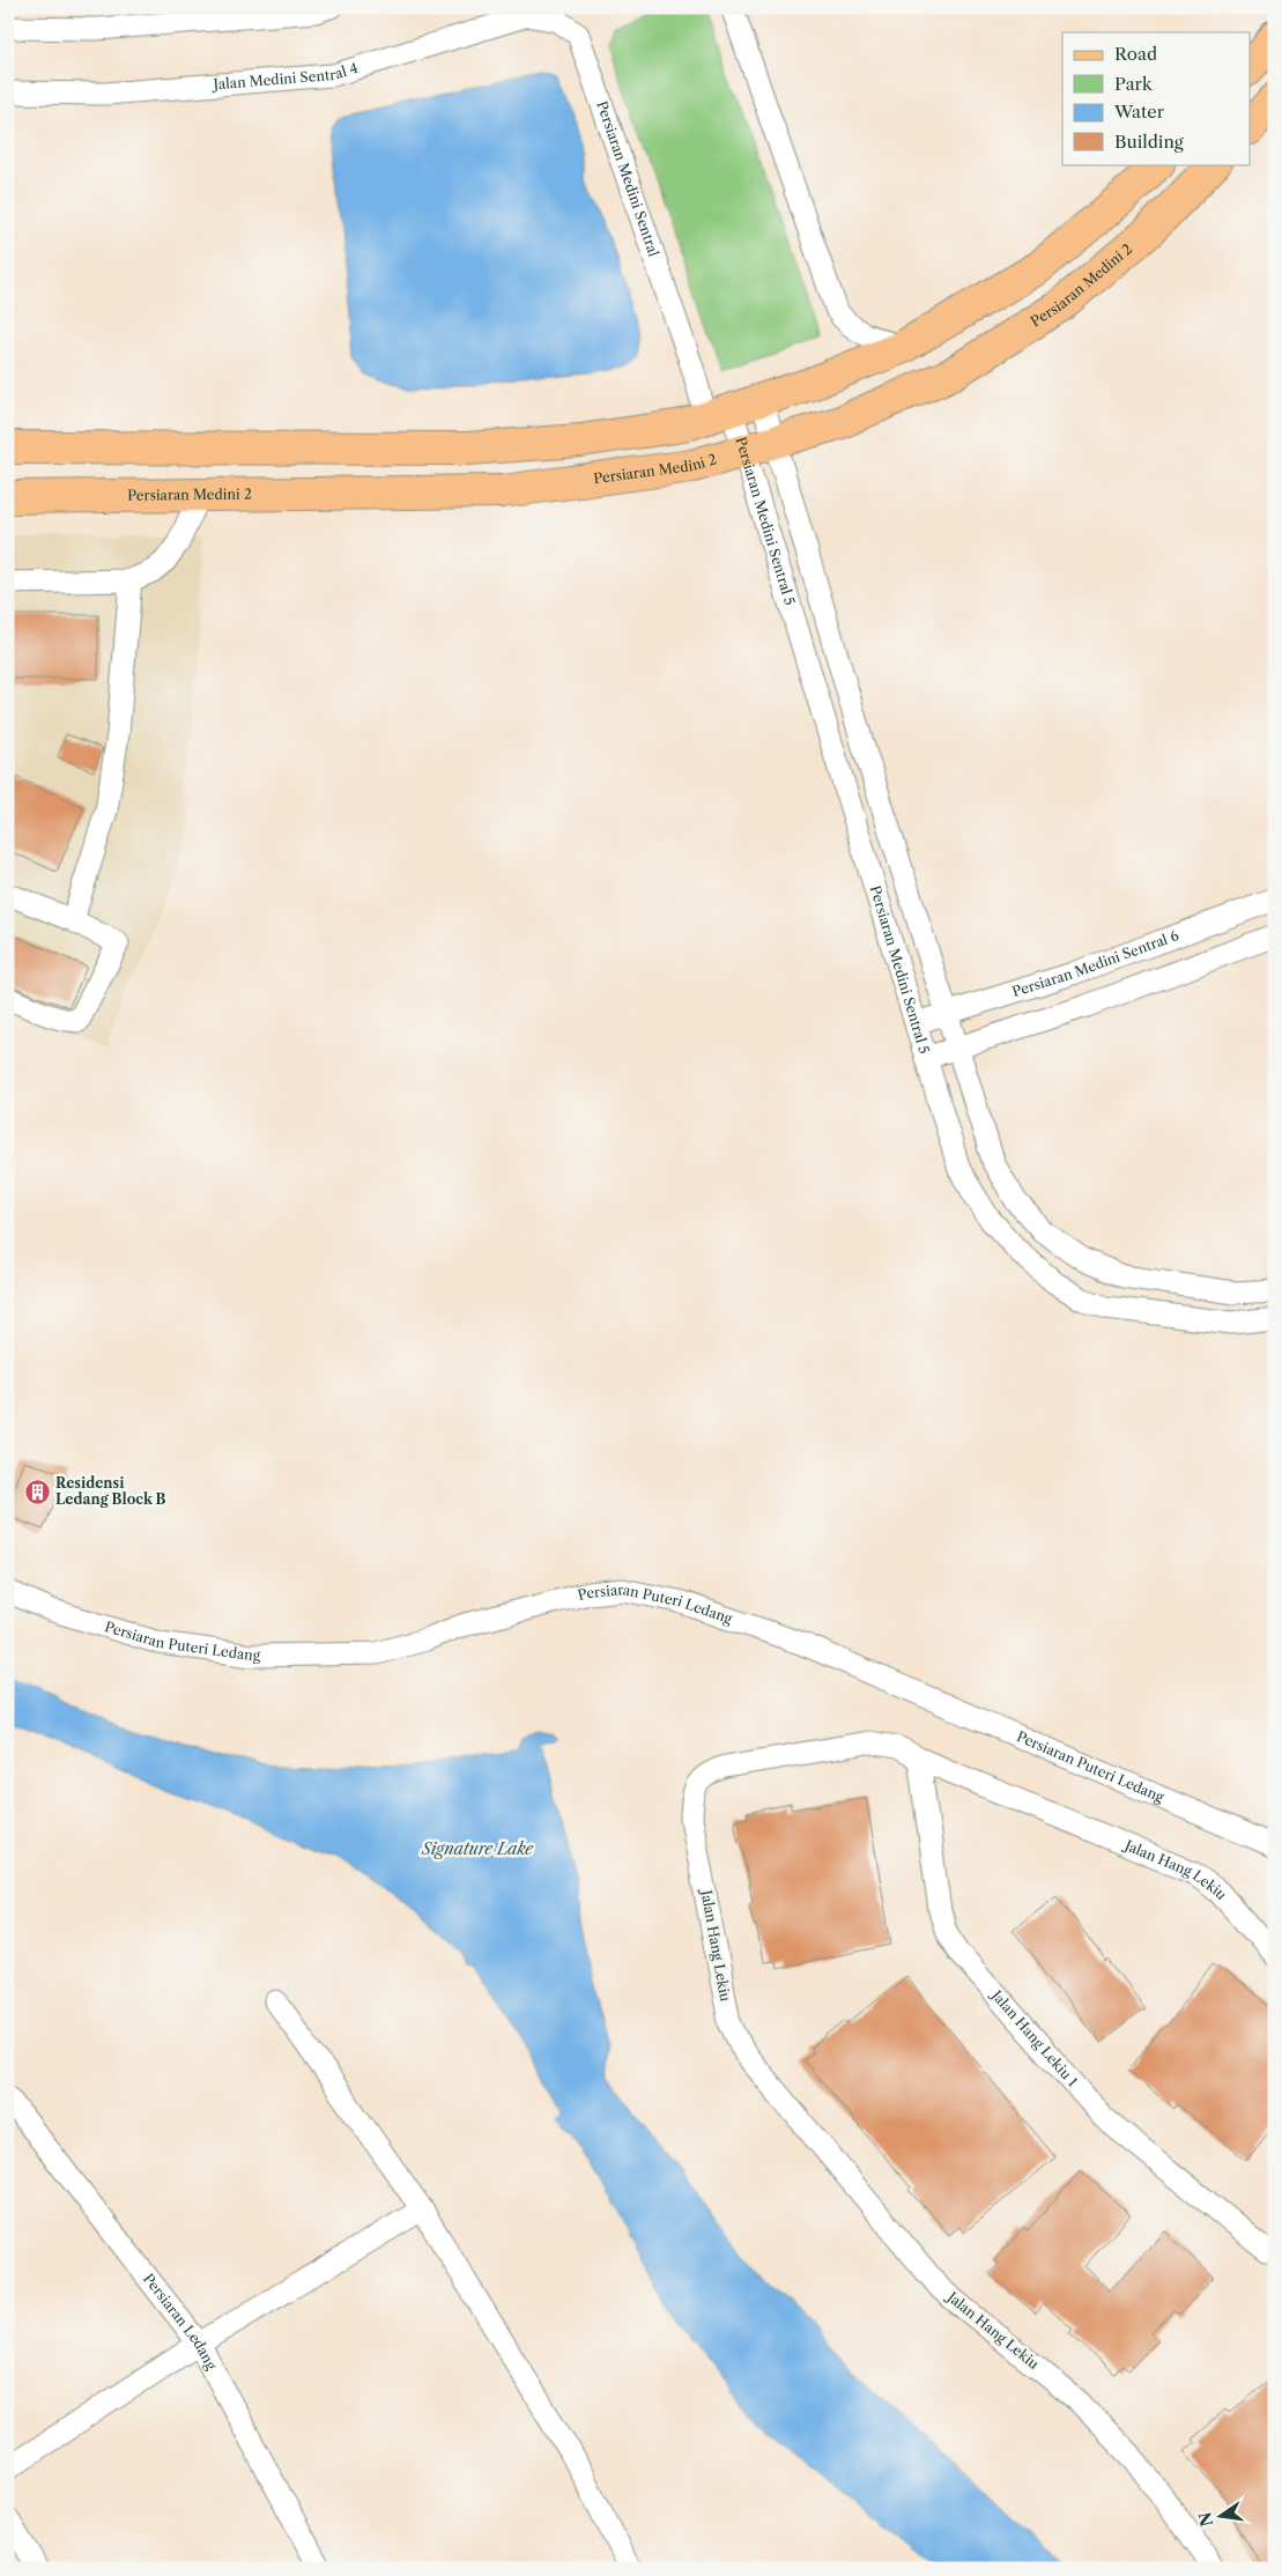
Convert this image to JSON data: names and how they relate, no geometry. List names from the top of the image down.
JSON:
{
  "streets": {
    "main road": ["Persiaran Medini 2"],
    "street": [
      "Jalan Medini Sentral 4",
      "Persiaran Medini Sentral",
      "Persiaran Medini Sentral 5",
      "Persiaran Medini Sentral 6",
      "Persiaran Puteri Ledang",
      "Jalan Hang Lekiu",
      "Jalan Hang Lekiu 1",
      "Persiaran Ledang"
    ]
  },
  "crossings": [
    ["Jalan Medini Sentral 4", "Persiaran Medini Sentral"],
    ["Persiaran Medini Sentral", "Persiaran Medini Sentral 5"],
    ["Persiaran Medini 2", "Persiaran Medini Sentral 5"],
    ["Persiaran Medini Sentral 5", "Persiaran Medini Sentral 6"],
    ["Jalan Hang Lekiu", "Jalan Hang Lekiu 1"]
  ],
  "water": ["Signature Lake"],
  "places": {
    "building": ["Residensi Ledang Block B"]
  },
  "legend": [
    "Road",
    "Park",
    "Water",
    "Building"
  ],
  "north": "left"
}
